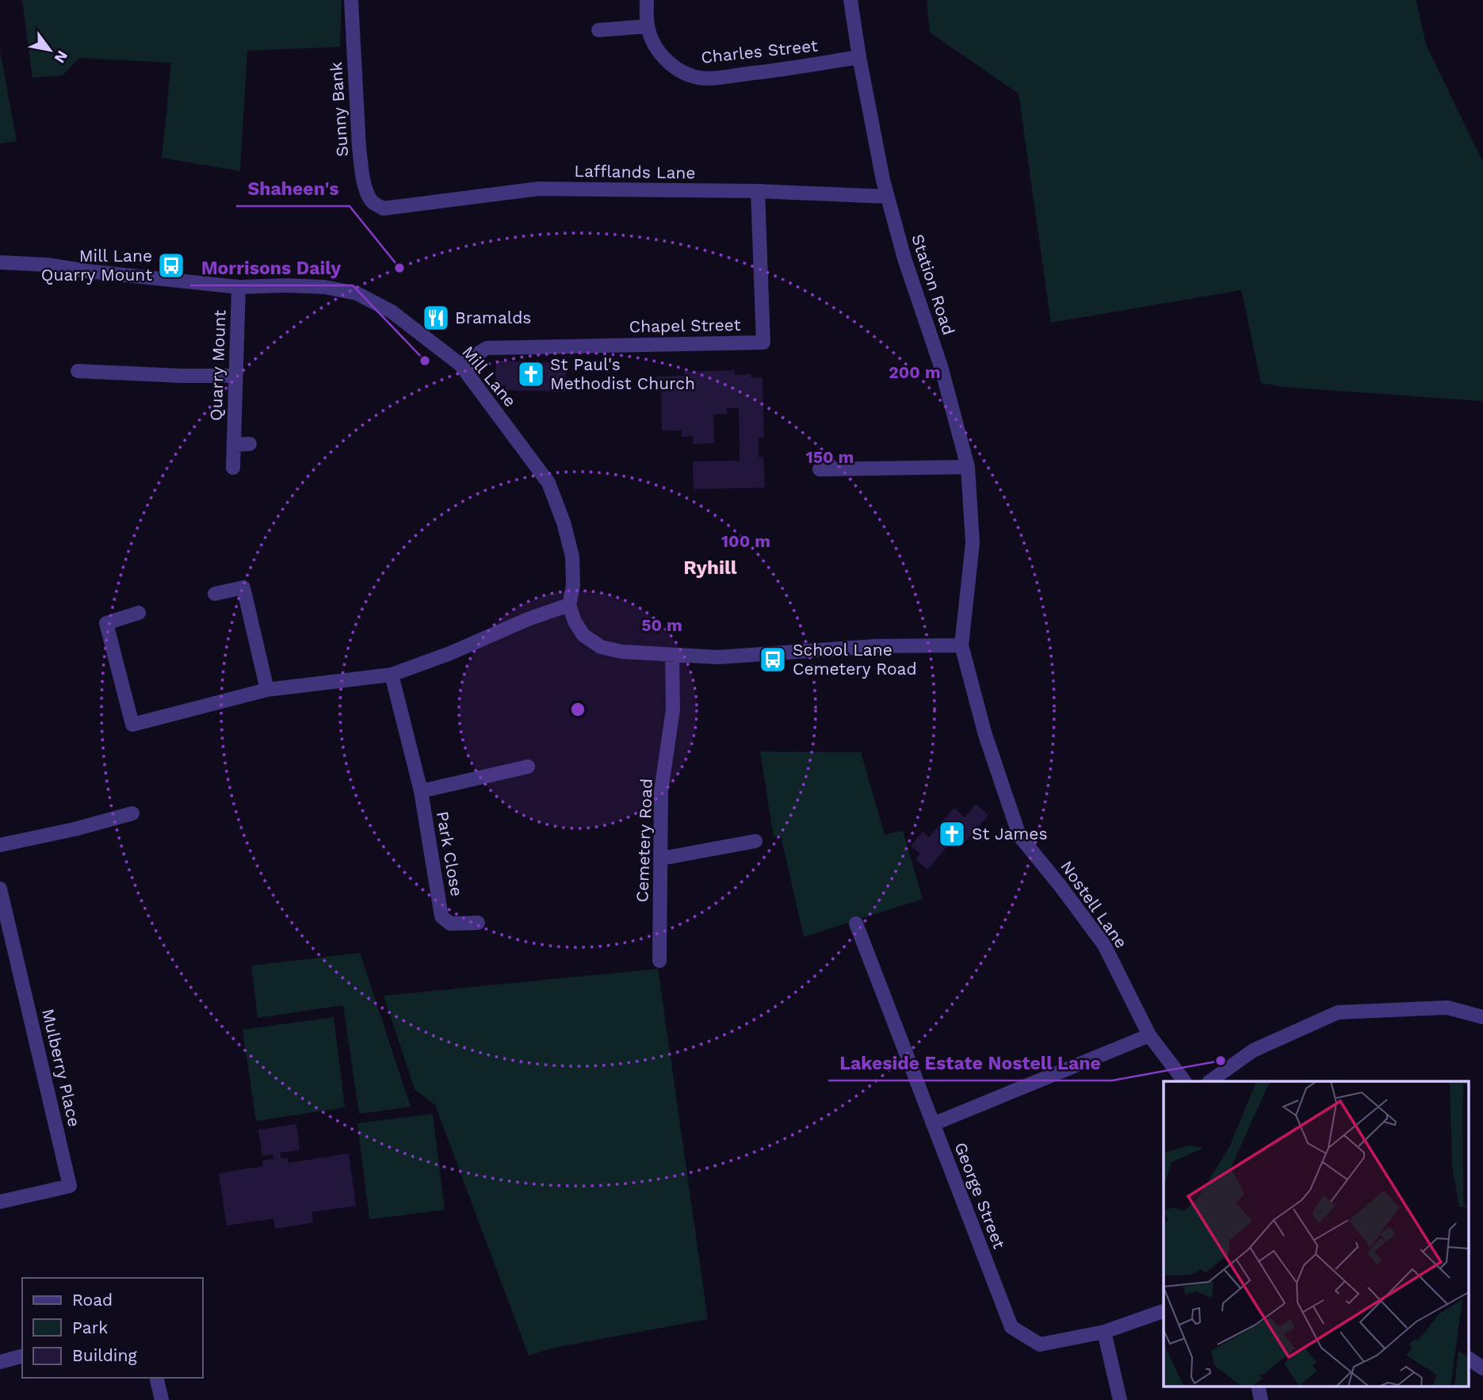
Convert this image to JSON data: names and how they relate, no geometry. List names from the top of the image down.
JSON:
{
  "streets": {
    "street": [
      "Charles Street",
      "Sunny Bank",
      "Lafflands Lane",
      "Station Road",
      "Chapel Street",
      "Quarry Mount",
      "Mill Lane",
      "Cemetery Road",
      "Park Close",
      "Nostell Lane",
      "Mulberry Place",
      "George Street"
    ]
  },
  "crossings": [
    ["Charles Street", "Station Road"],
    ["Sunny Bank", "Lafflands Lane"],
    ["Lafflands Lane", "Station Road"],
    ["Lafflands Lane", "Chapel Street"],
    ["Station Road", "Nostell Lane"],
    ["Chapel Street", "Mill Lane"],
    ["Quarry Mount", "Mill Lane"]
  ],
  "districts": ["Ryhill"],
  "places": {
    "bus stop": ["Mill Lane Quarry Mount", "School Lane Cemetery Road"],
    "other": ["Shaheen's", "Morrisons Daily", "Lakeside Estate Nostell Lane"],
    "restaurant": ["Bramalds"],
    "church": ["St Paul's Methodist Church", "St James"]
  },
  "legend": ["Road", "Park", "Building"],
  "north": "bottom right",
  "rings": [
    "200 m",
    "150 m",
    "100 m",
    "50 m"
  ]
}
